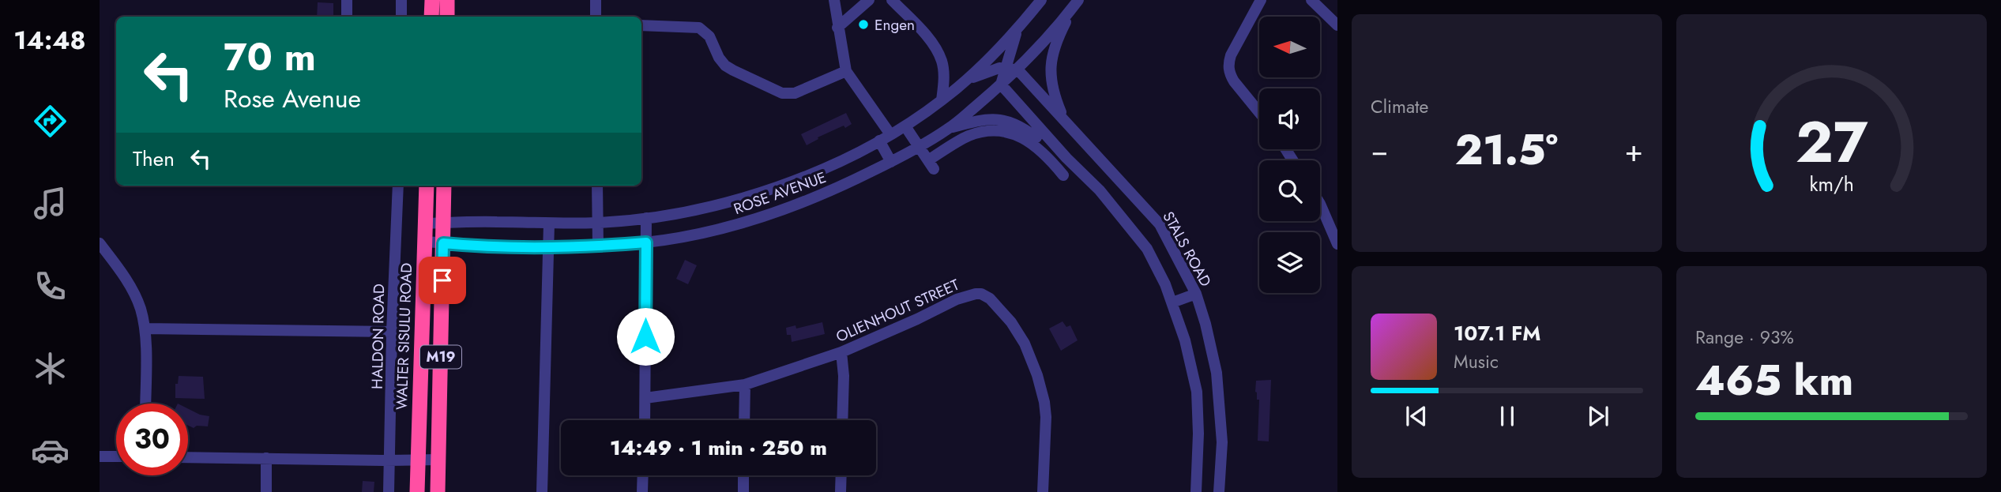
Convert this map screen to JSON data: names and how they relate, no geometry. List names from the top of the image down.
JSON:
{
  "streets": {
    "highway": ["WALTER SISULU ROAD", "M19"],
    "street": [
      "ROSE AVENUE",
      "STALS ROAD",
      "OLIENHOUT STREET",
      "HALDON ROAD"
    ]
  },
  "crossings": [
    ["ROSE AVENUE", "STALS ROAD"],
    ["ROSE AVENUE", "WALTER SISULU ROAD"],
    ["ROSE AVENUE", "M19"]
  ],
  "places": ["Engen"],
  "north": "left",
  "page": {
    "tabs": "14:48",
    "tile": [
      "Climate",
      ["Range · 93%", "465 km"]
    ],
    "turn": ["70 m", "Rose Avenue"],
    "heat": ["−", "21.5°", "+"],
    "then": "Then",
    "song": ["107.1 FM", "Music"],
    "limit": "30",
    "trip": "14:49 · 1 min · 250 m",
    "gauge": ["27", "km/h"]
  }
}
